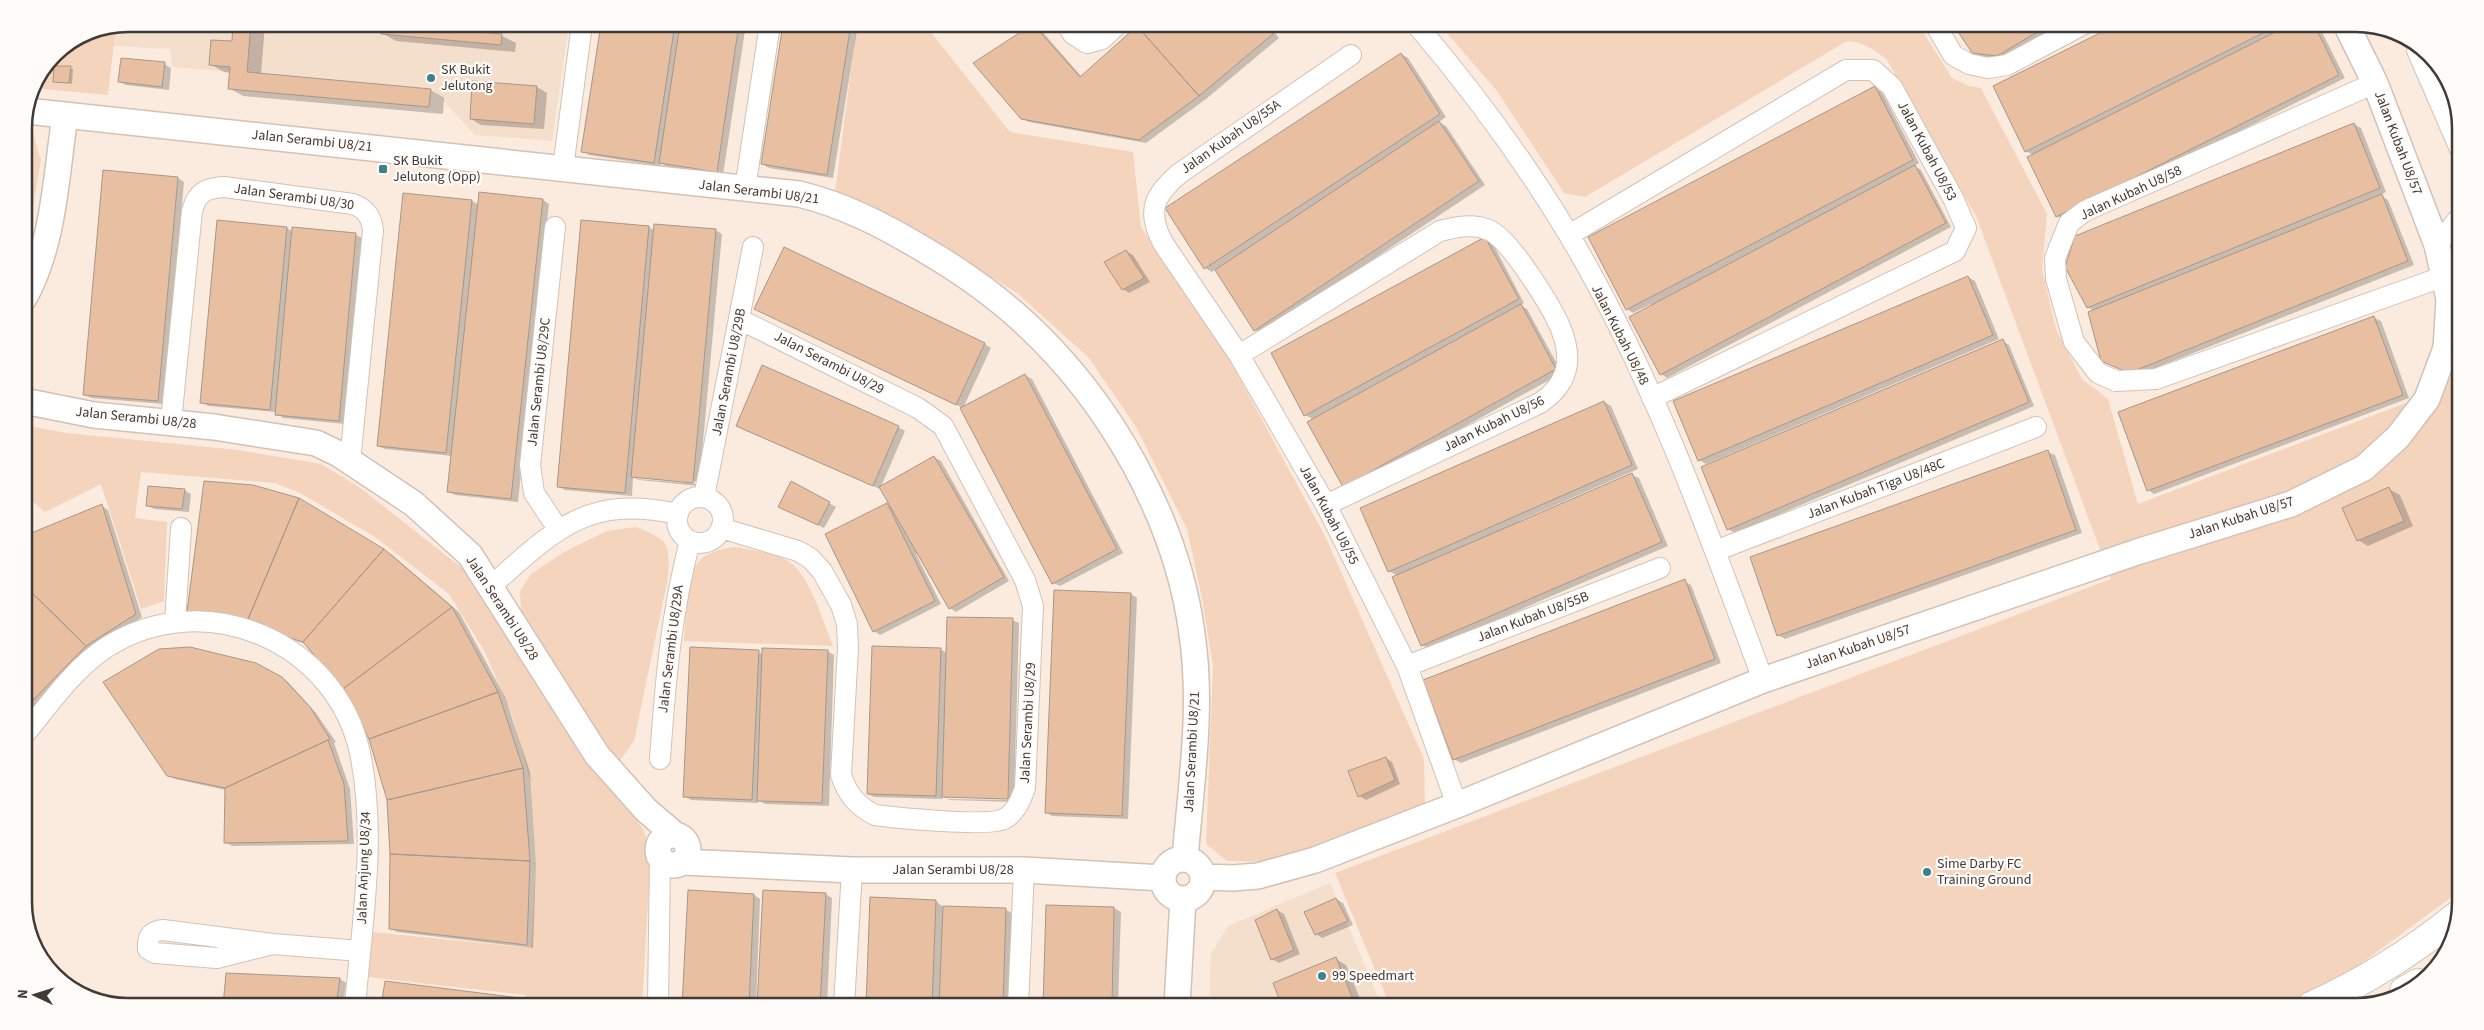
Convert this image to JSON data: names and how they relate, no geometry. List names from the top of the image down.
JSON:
{
  "streets": {
    "street": [
      "Jalan Kubah U8/55A",
      "Jalan Serambi U8/21",
      "Jalan Kubah U8/57",
      "Jalan Kubah U8/53",
      "Jalan Kubah U8/58",
      "Jalan Serambi U8/30",
      "Jalan Kubah U8/48",
      "Jalan Serambi U8/29",
      "Jalan Serambi U8/29B",
      "Jalan Serambi U8/29C",
      "Jalan Serambi U8/28",
      "Jalan Kubah U8/56",
      "Jalan Kubah Tiga U8/48C",
      "Jalan Kubah U8/55",
      "Jalan Kubah U8/55B",
      "Jalan Serambi U8/29A",
      "Jalan Anjung U8/34"
    ]
  },
  "crossings": [
    ["Jalan Kubah U8/55A", "Jalan Kubah U8/55"],
    ["Jalan Serambi U8/21", "Jalan Kubah U8/57"],
    ["Jalan Serambi U8/21", "Jalan Serambi U8/28"],
    ["Jalan Kubah U8/57", "Jalan Kubah U8/58"],
    ["Jalan Kubah U8/57", "Jalan Kubah U8/48"],
    ["Jalan Kubah U8/57", "Jalan Serambi U8/28"],
    ["Jalan Kubah U8/57", "Jalan Kubah U8/55"],
    ["Jalan Kubah U8/53", "Jalan Kubah U8/48"],
    ["Jalan Serambi U8/30", "Jalan Serambi U8/28"],
    ["Jalan Kubah U8/48", "Jalan Kubah Tiga U8/48C"],
    ["Jalan Serambi U8/29", "Jalan Serambi U8/29B"],
    ["Jalan Serambi U8/29", "Jalan Serambi U8/29A"],
    ["Jalan Serambi U8/29B", "Jalan Serambi U8/29A"],
    ["Jalan Kubah U8/56", "Jalan Kubah U8/55"],
    ["Jalan Kubah U8/55", "Jalan Kubah U8/55B"]
  ],
  "places": {
    "other": ["SK Bukit Jelutong", "Sime Darby FC Training Ground", "99 Speedmart"],
    "transit": ["SK Bukit Jelutong (Opp)"]
  },
  "north": "left"
}
